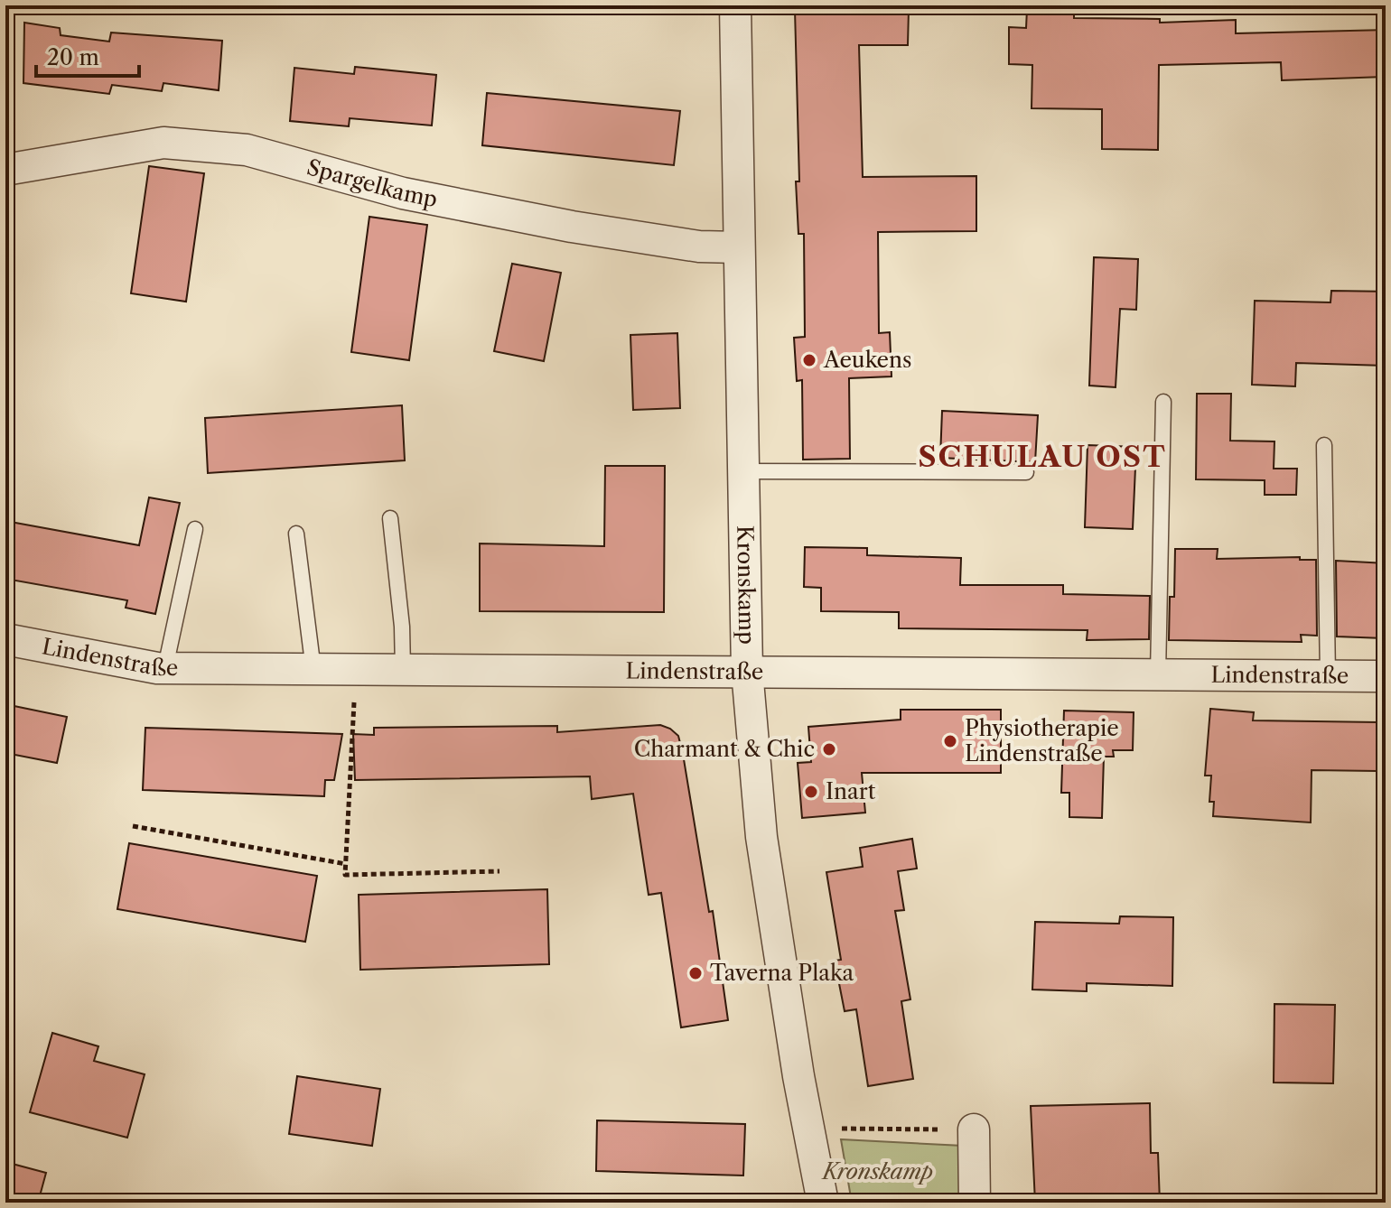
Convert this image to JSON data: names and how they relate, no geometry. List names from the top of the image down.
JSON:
{
  "streets": {
    "street": ["Spargelkamp", "Kronskamp", "Lindenstraße"]
  },
  "crossings": [
    ["Spargelkamp", "Kronskamp"],
    ["Kronskamp", "Lindenstraße"]
  ],
  "districts": ["SCHULAU OST"],
  "parks": ["Kronskamp"],
  "places": [
    "Aeukens",
    "Physiotherapie Lindenstraße",
    "Charmant & Chic",
    "Inart",
    "Taverna Plaka"
  ],
  "scale_bar": "20 m"
}
